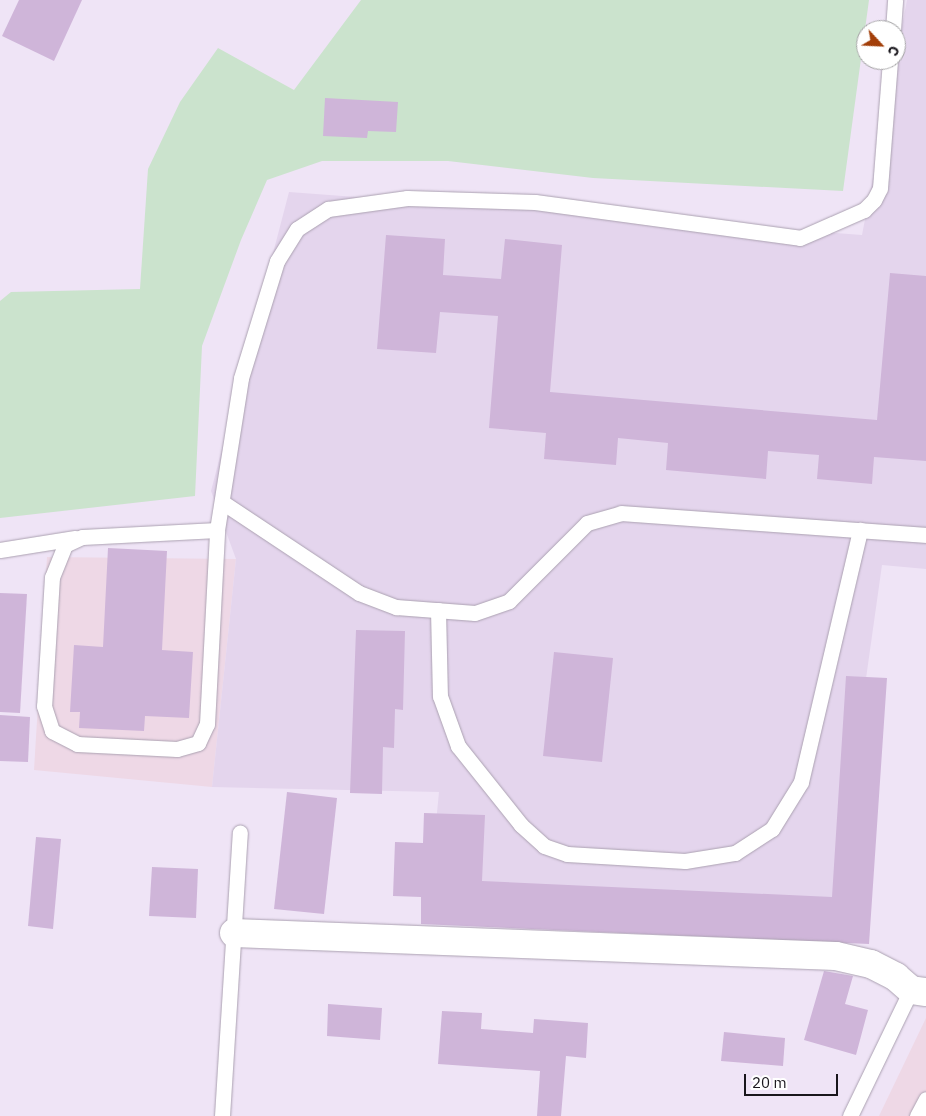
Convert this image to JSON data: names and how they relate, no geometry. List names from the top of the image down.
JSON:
{
  "scale_bar": "20 m",
  "north": "bottom right"
}
